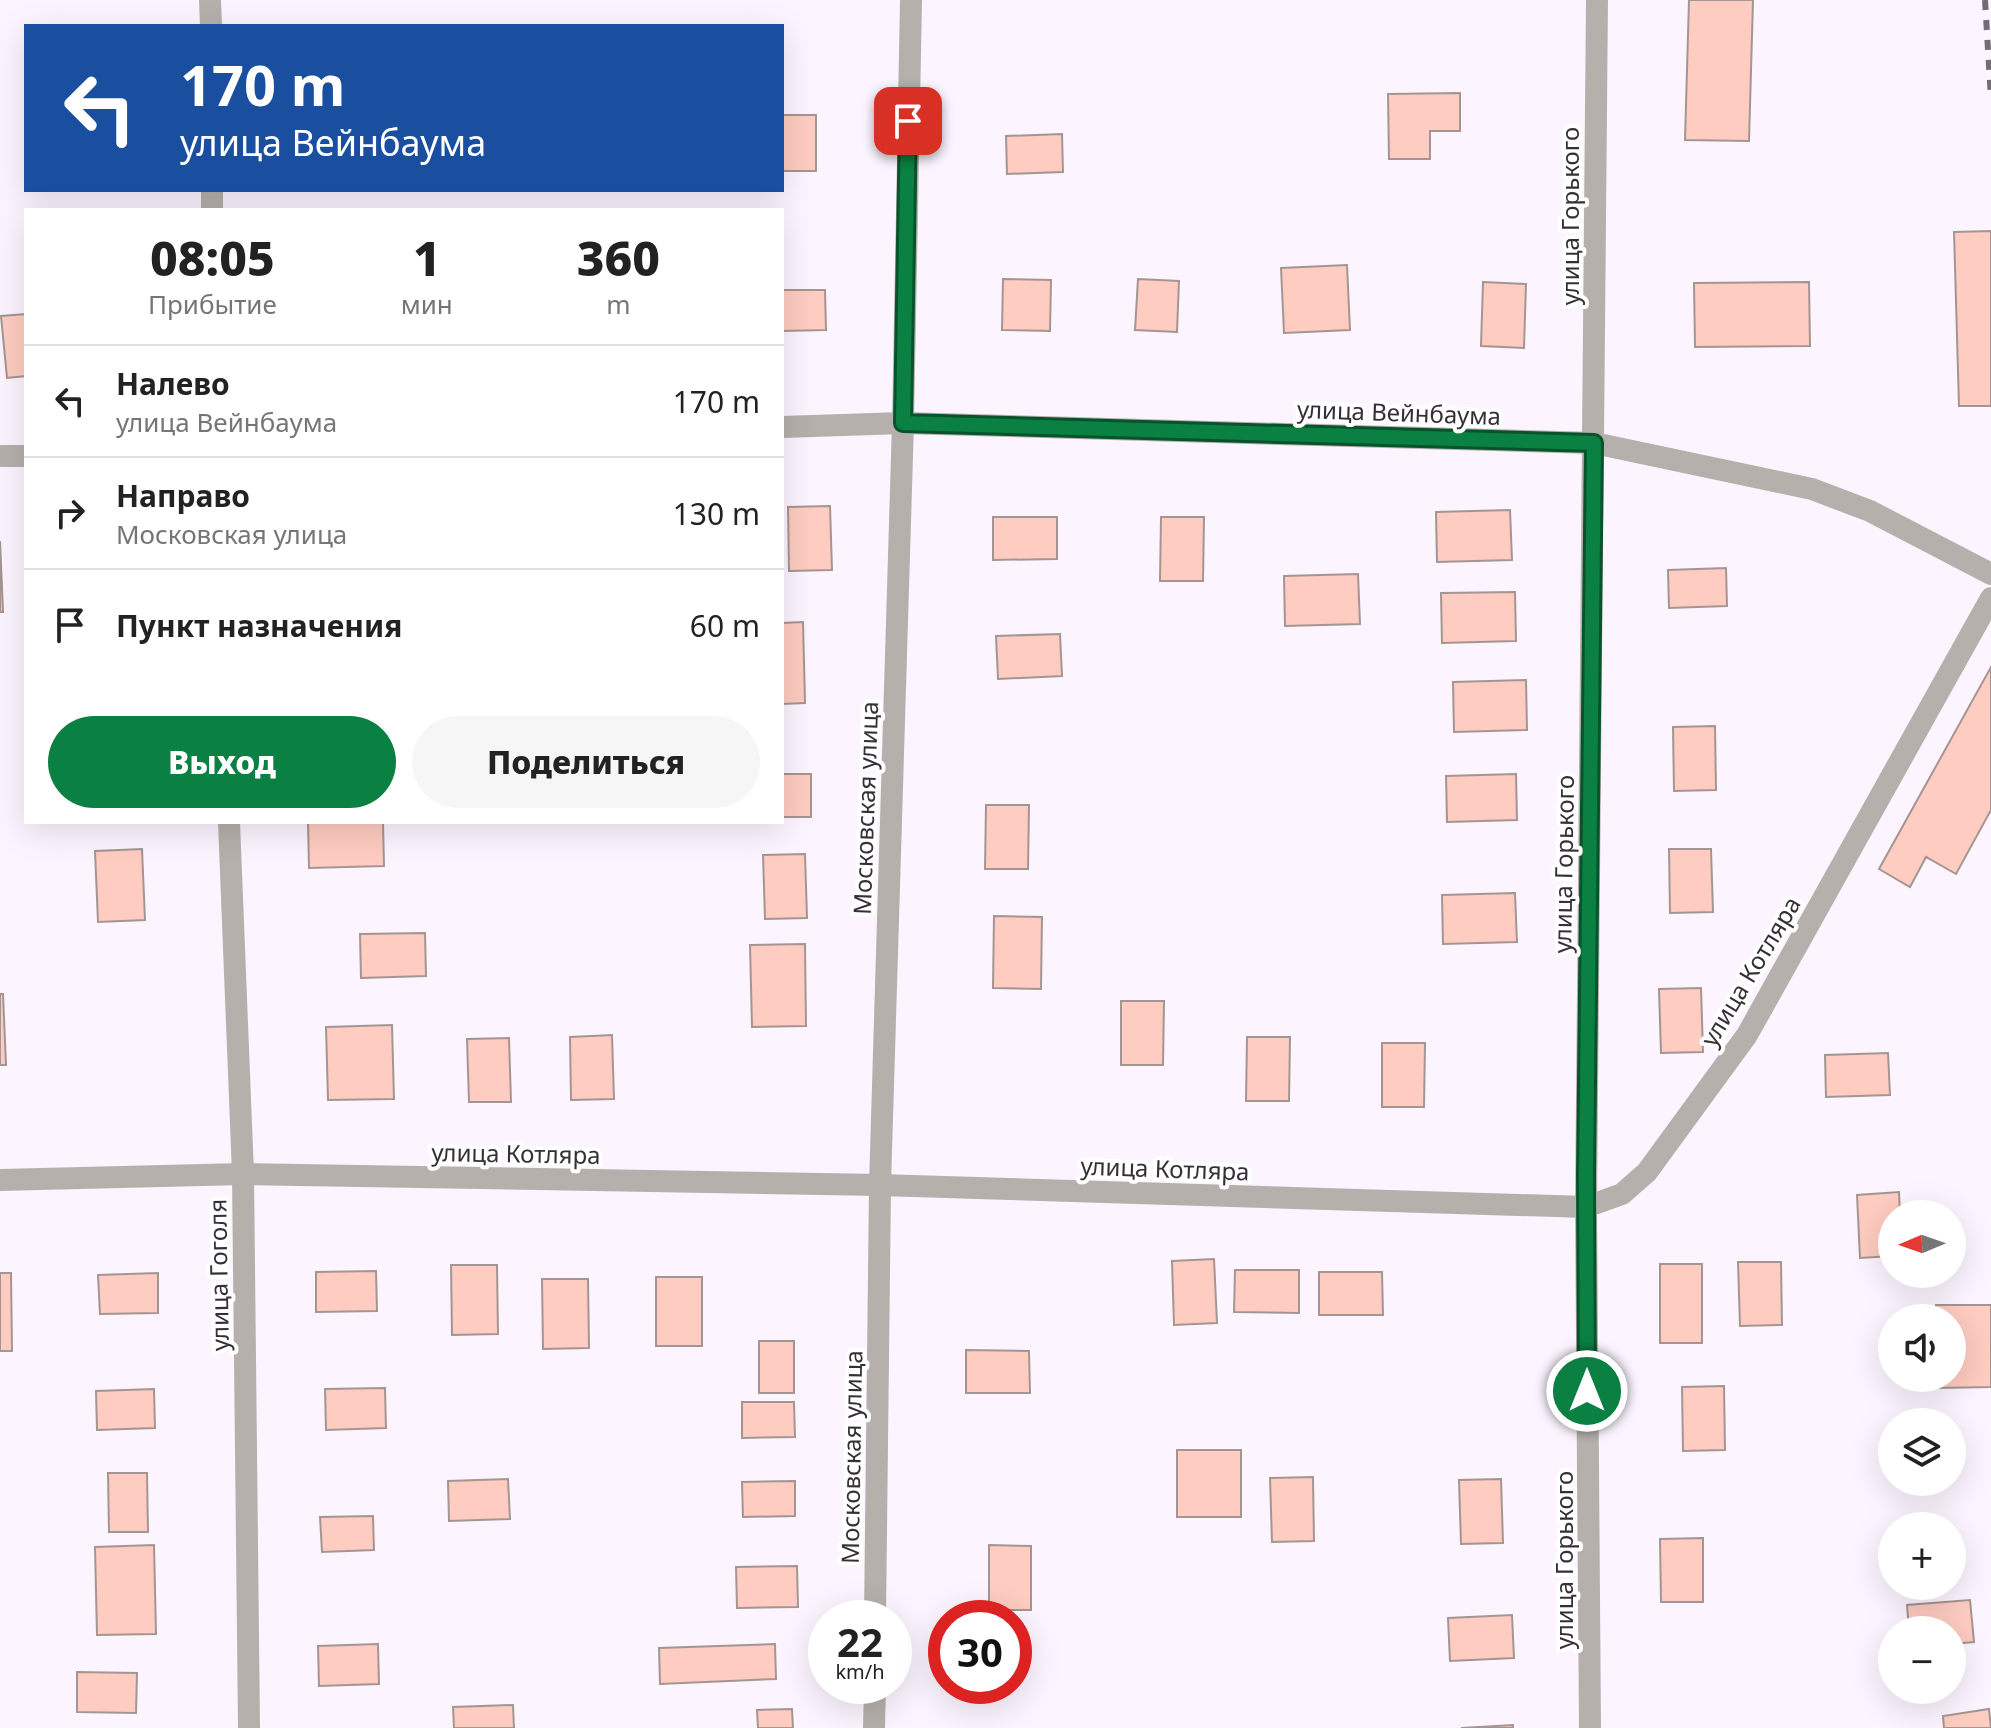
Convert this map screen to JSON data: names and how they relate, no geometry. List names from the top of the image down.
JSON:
{
  "streets": {
    "street": [
      "улица Горького",
      "улица Вейнбаума",
      "Московская улица",
      "улица Котляра",
      "улица Гоголя"
    ]
  },
  "crossings": [
    ["улица Горького", "улица Вейнбаума"],
    ["улица Горького", "улица Котляра"],
    ["улица Вейнбаума", "Московская улица"],
    ["Московская улица", "улица Котляра"],
    ["улица Котляра", "улица Гоголя"]
  ],
  "north": "left",
  "page": {
    "turn": ["170 m", "улица Вейнбаума"],
    "eta": [
      "08:05",
      "Прибытие",
      "1",
      "мин",
      "360",
      "m"
    ],
    "list": [
      {
        "name": "Налево",
        "note": "улица Вейнбаума",
        "value": "170 m"
      },
      {
        "name": "Направо",
        "note": "Московская улица",
        "value": "130 m"
      },
      {
        "name": "Пункт назначения",
        "value": "60 m"
      }
    ],
    "buttons": ["Выход", "Поделиться"],
    "map_buttons": ["+", "−"],
    "speed": "22 km/h",
    "limit": "30"
  }
}
